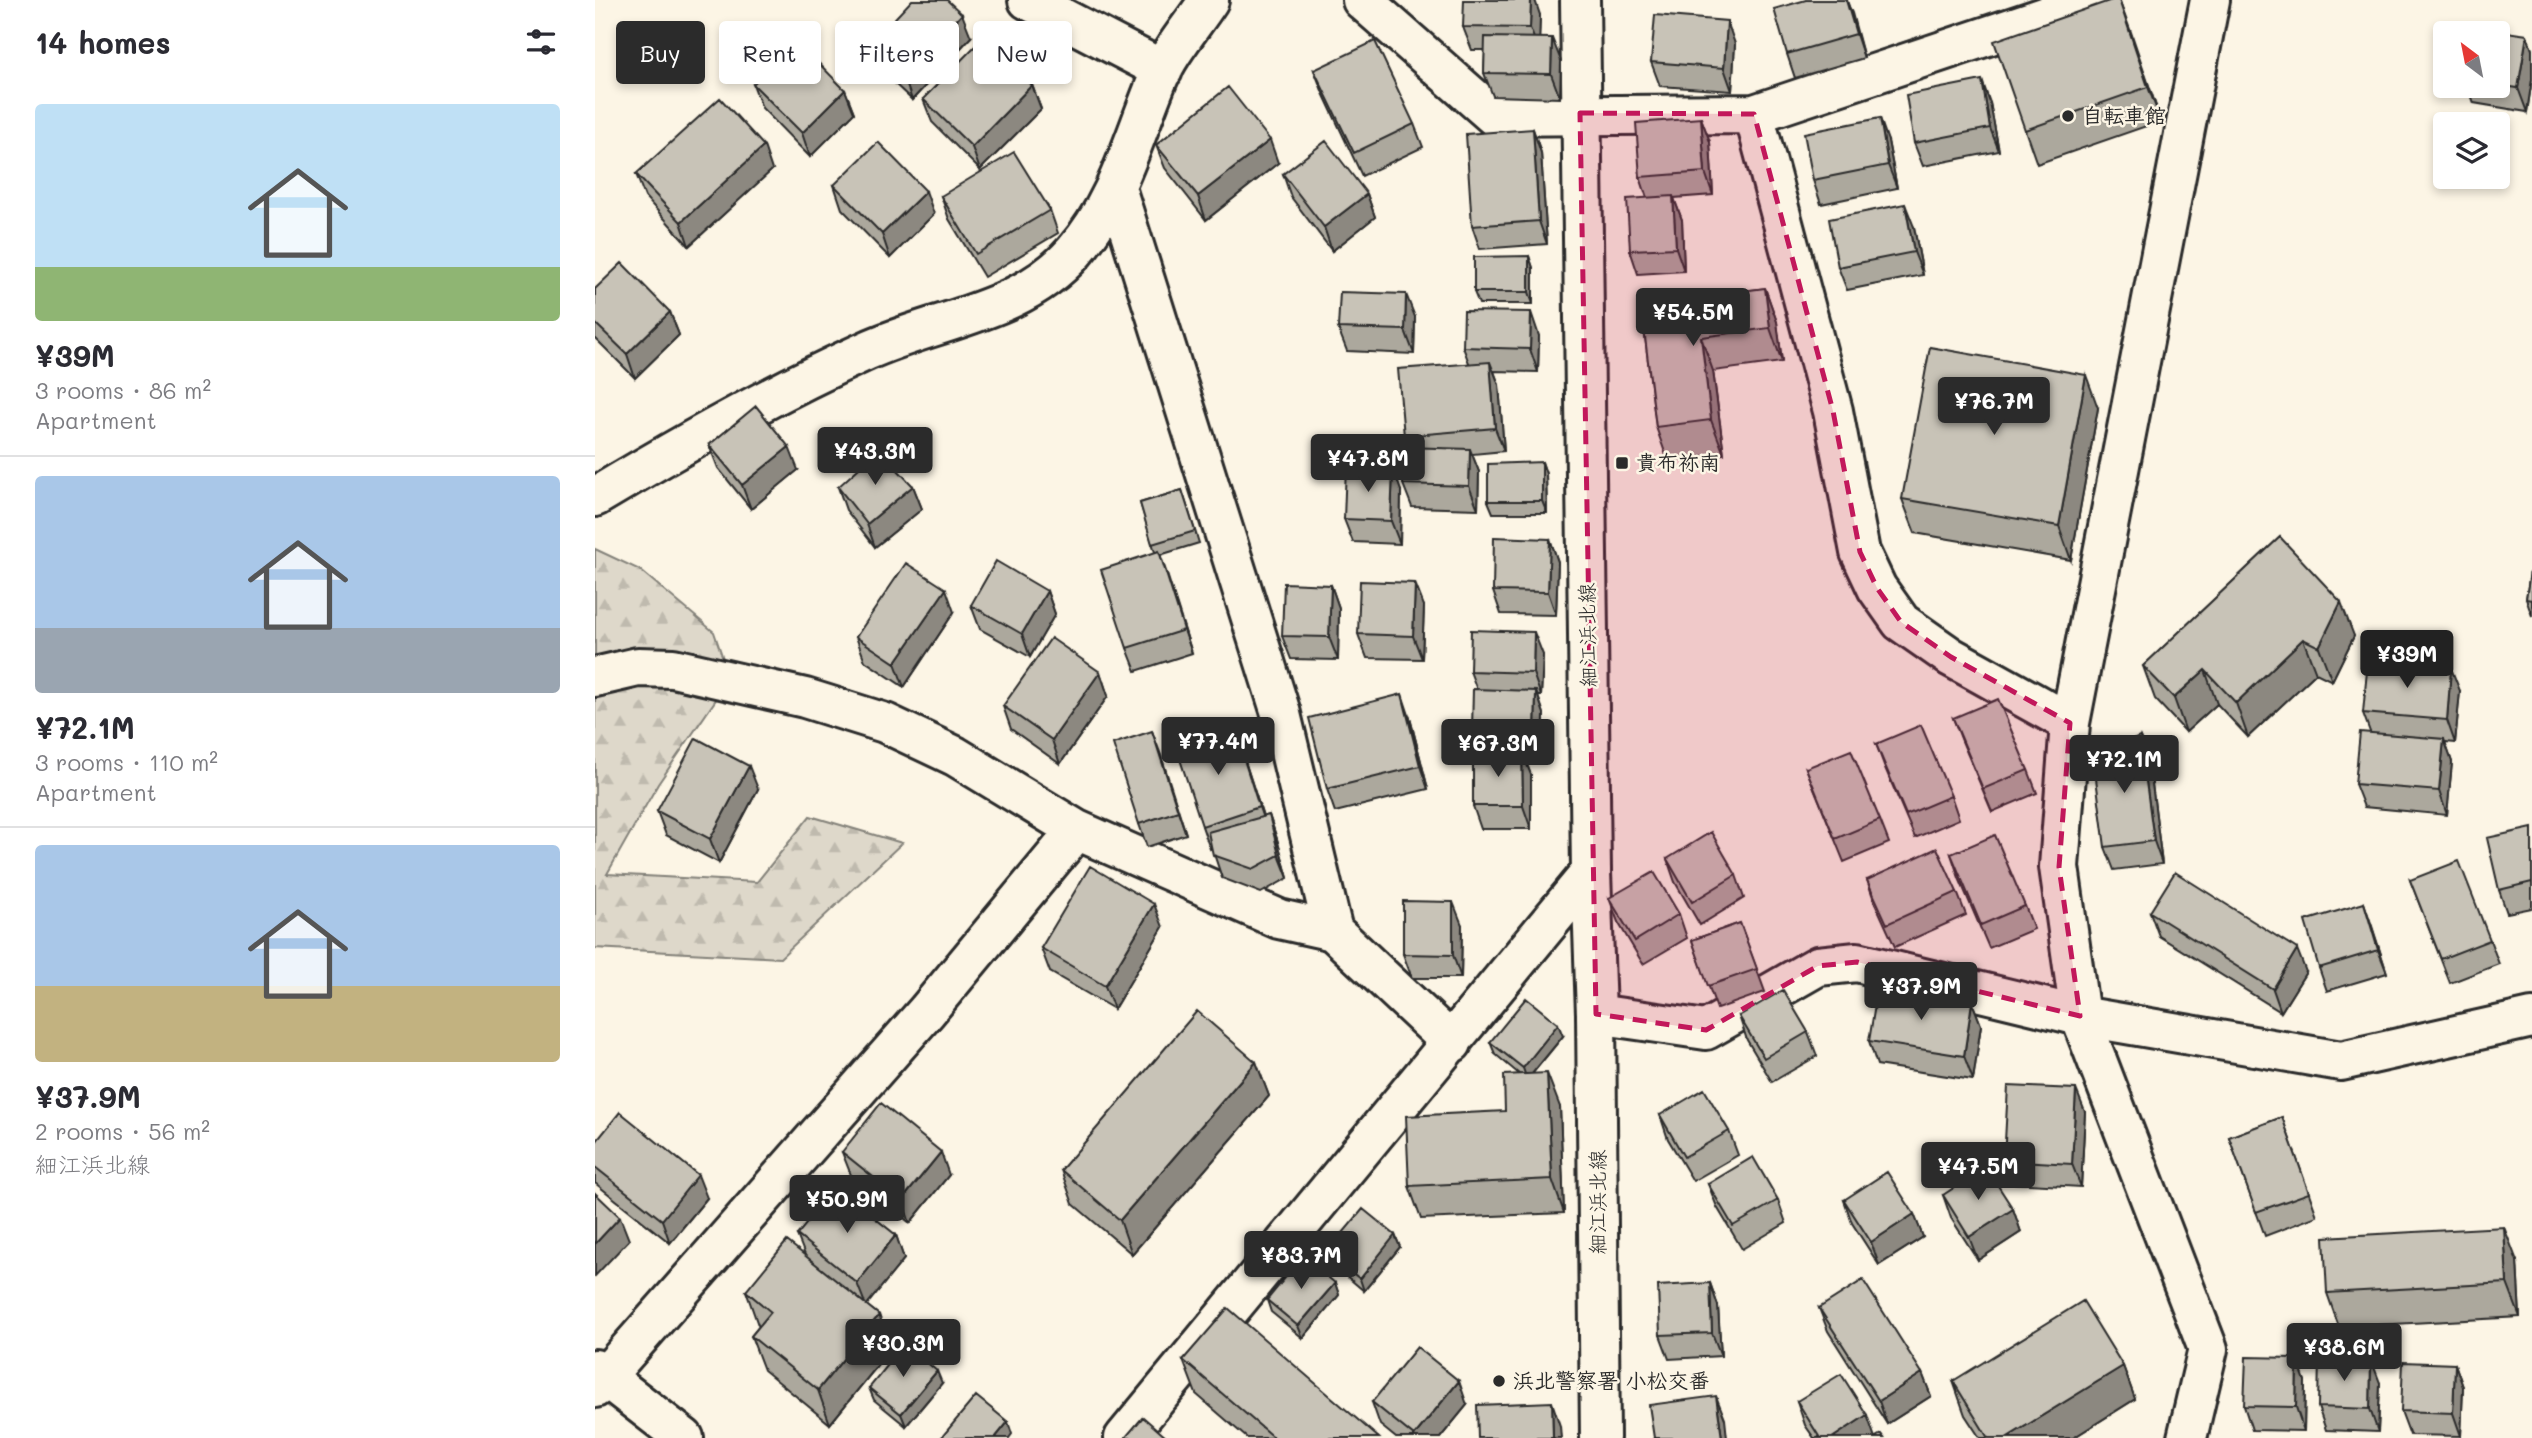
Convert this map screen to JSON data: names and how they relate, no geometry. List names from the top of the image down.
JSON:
{
  "streets": {
    "street": ["細江浜北線"]
  },
  "places": {
    "other": ["自転車館", "浜北警察署 小松交番"],
    "transit": ["貴布祢南"]
  },
  "north": "top left",
  "page": {
    "heading": "14 homes",
    "chip": [
      "Buy",
      "Rent",
      "Filters",
      "New"
    ],
    "list": [
      {
        "name": "¥39M",
        "note": "3 rooms · 86 m² · Apartment"
      },
      {
        "name": "¥72.1M",
        "note": "3 rooms · 110 m² · Apartment"
      },
      {
        "name": "¥37.9M",
        "note": "2 rooms · 56 m² · 細江浜北線"
      }
    ],
    "price": [
      "¥54.5M",
      "¥76.7M",
      "¥43.3M",
      "¥47.8M",
      "¥39M",
      "¥77.4M",
      "¥67.3M",
      "¥72.1M",
      "¥37.9M",
      "¥47.5M",
      "¥50.9M",
      "¥83.7M",
      "¥30.3M",
      "¥38.6M"
    ]
  }
}
